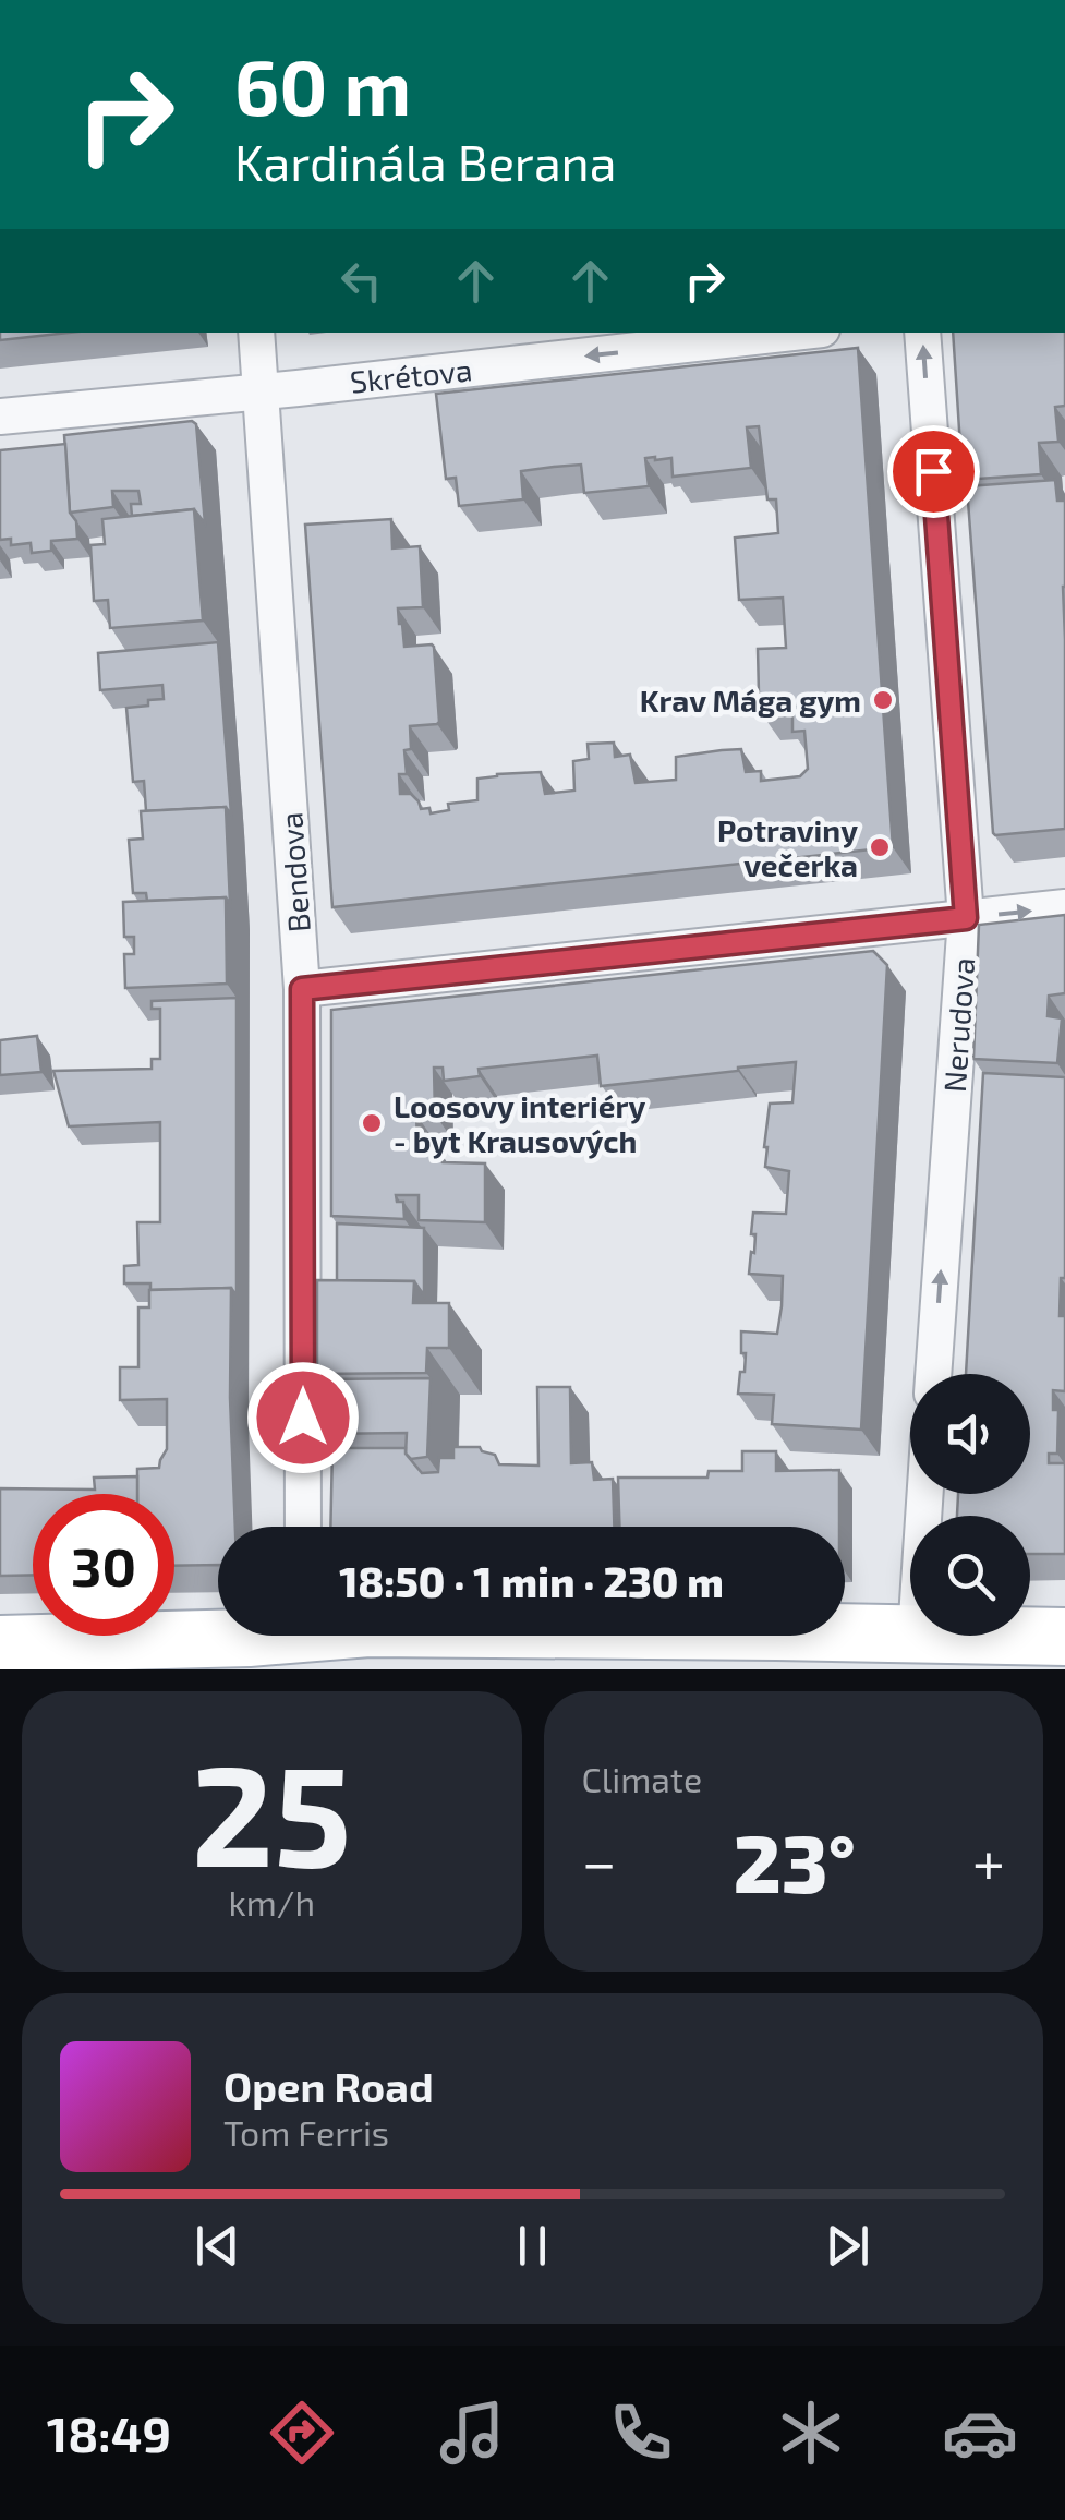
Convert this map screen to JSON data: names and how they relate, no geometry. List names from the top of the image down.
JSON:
{
  "streets": {
    "street": ["Skrétova", "Bendova", "Nerudova"]
  },
  "crossings": [
    ["Skrétova", "Bendova"]
  ],
  "one_way": ["Skrétova", "Nerudova"],
  "places": ["Krav Mága gym", "Potraviny večerka", "Loosovy interiéry - byt Krausových"],
  "page": {
    "turn": ["60 m", "Kardinála Berana"],
    "limit": "30",
    "trip": "18:50 · 1 min · 230 m",
    "tile": [
      ["25", "km/h"],
      "Climate"
    ],
    "heat": ["−", "23°", "+"],
    "song": ["Open Road", "Tom Ferris"],
    "tabs": "18:49"
  }
}
